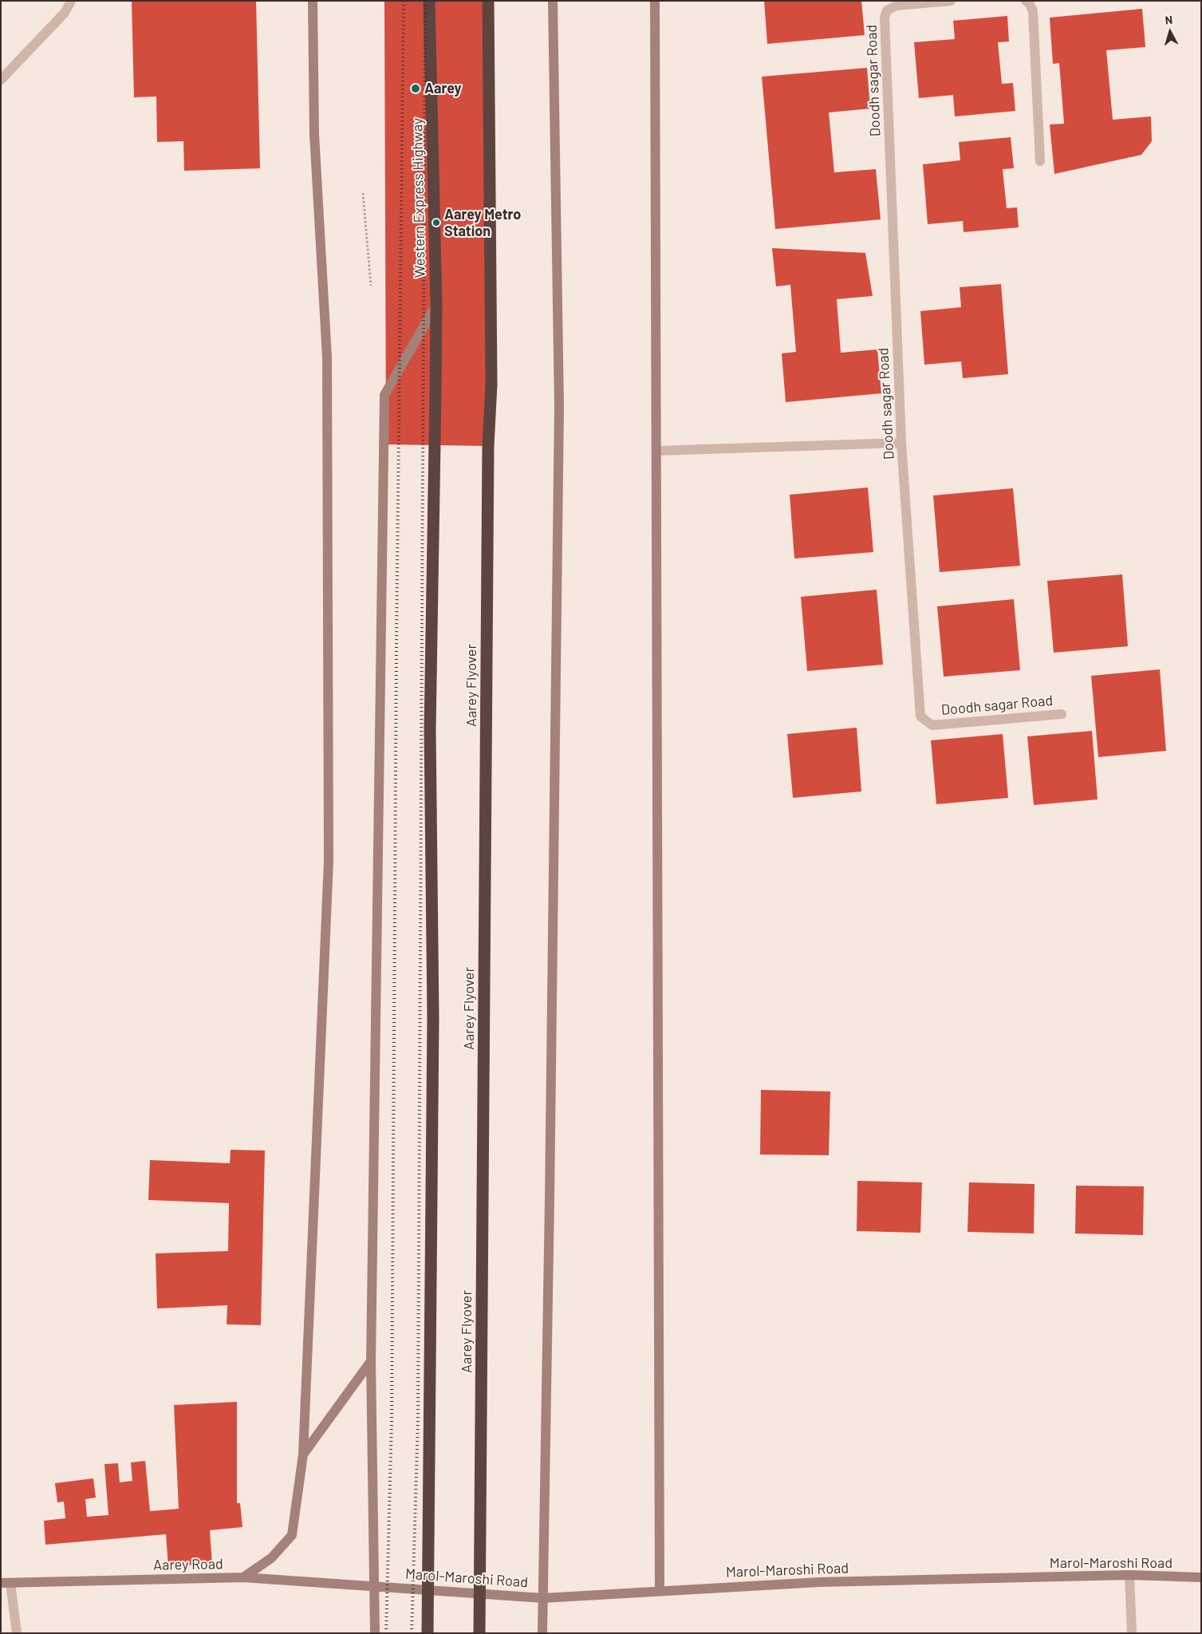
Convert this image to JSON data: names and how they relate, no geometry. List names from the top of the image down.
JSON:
{
  "streets": {
    "highway": ["Western Express Highway", "Aarey Flyover"],
    "main road": ["Marol-Maroshi Road", "Aarey Road"],
    "street": ["Doodh sagar Road"]
  },
  "crossings": [
    ["Marol-Maroshi Road", "Aarey Road"]
  ],
  "places": ["Aarey", "Aarey Metro Station"],
  "north": "top"
}
